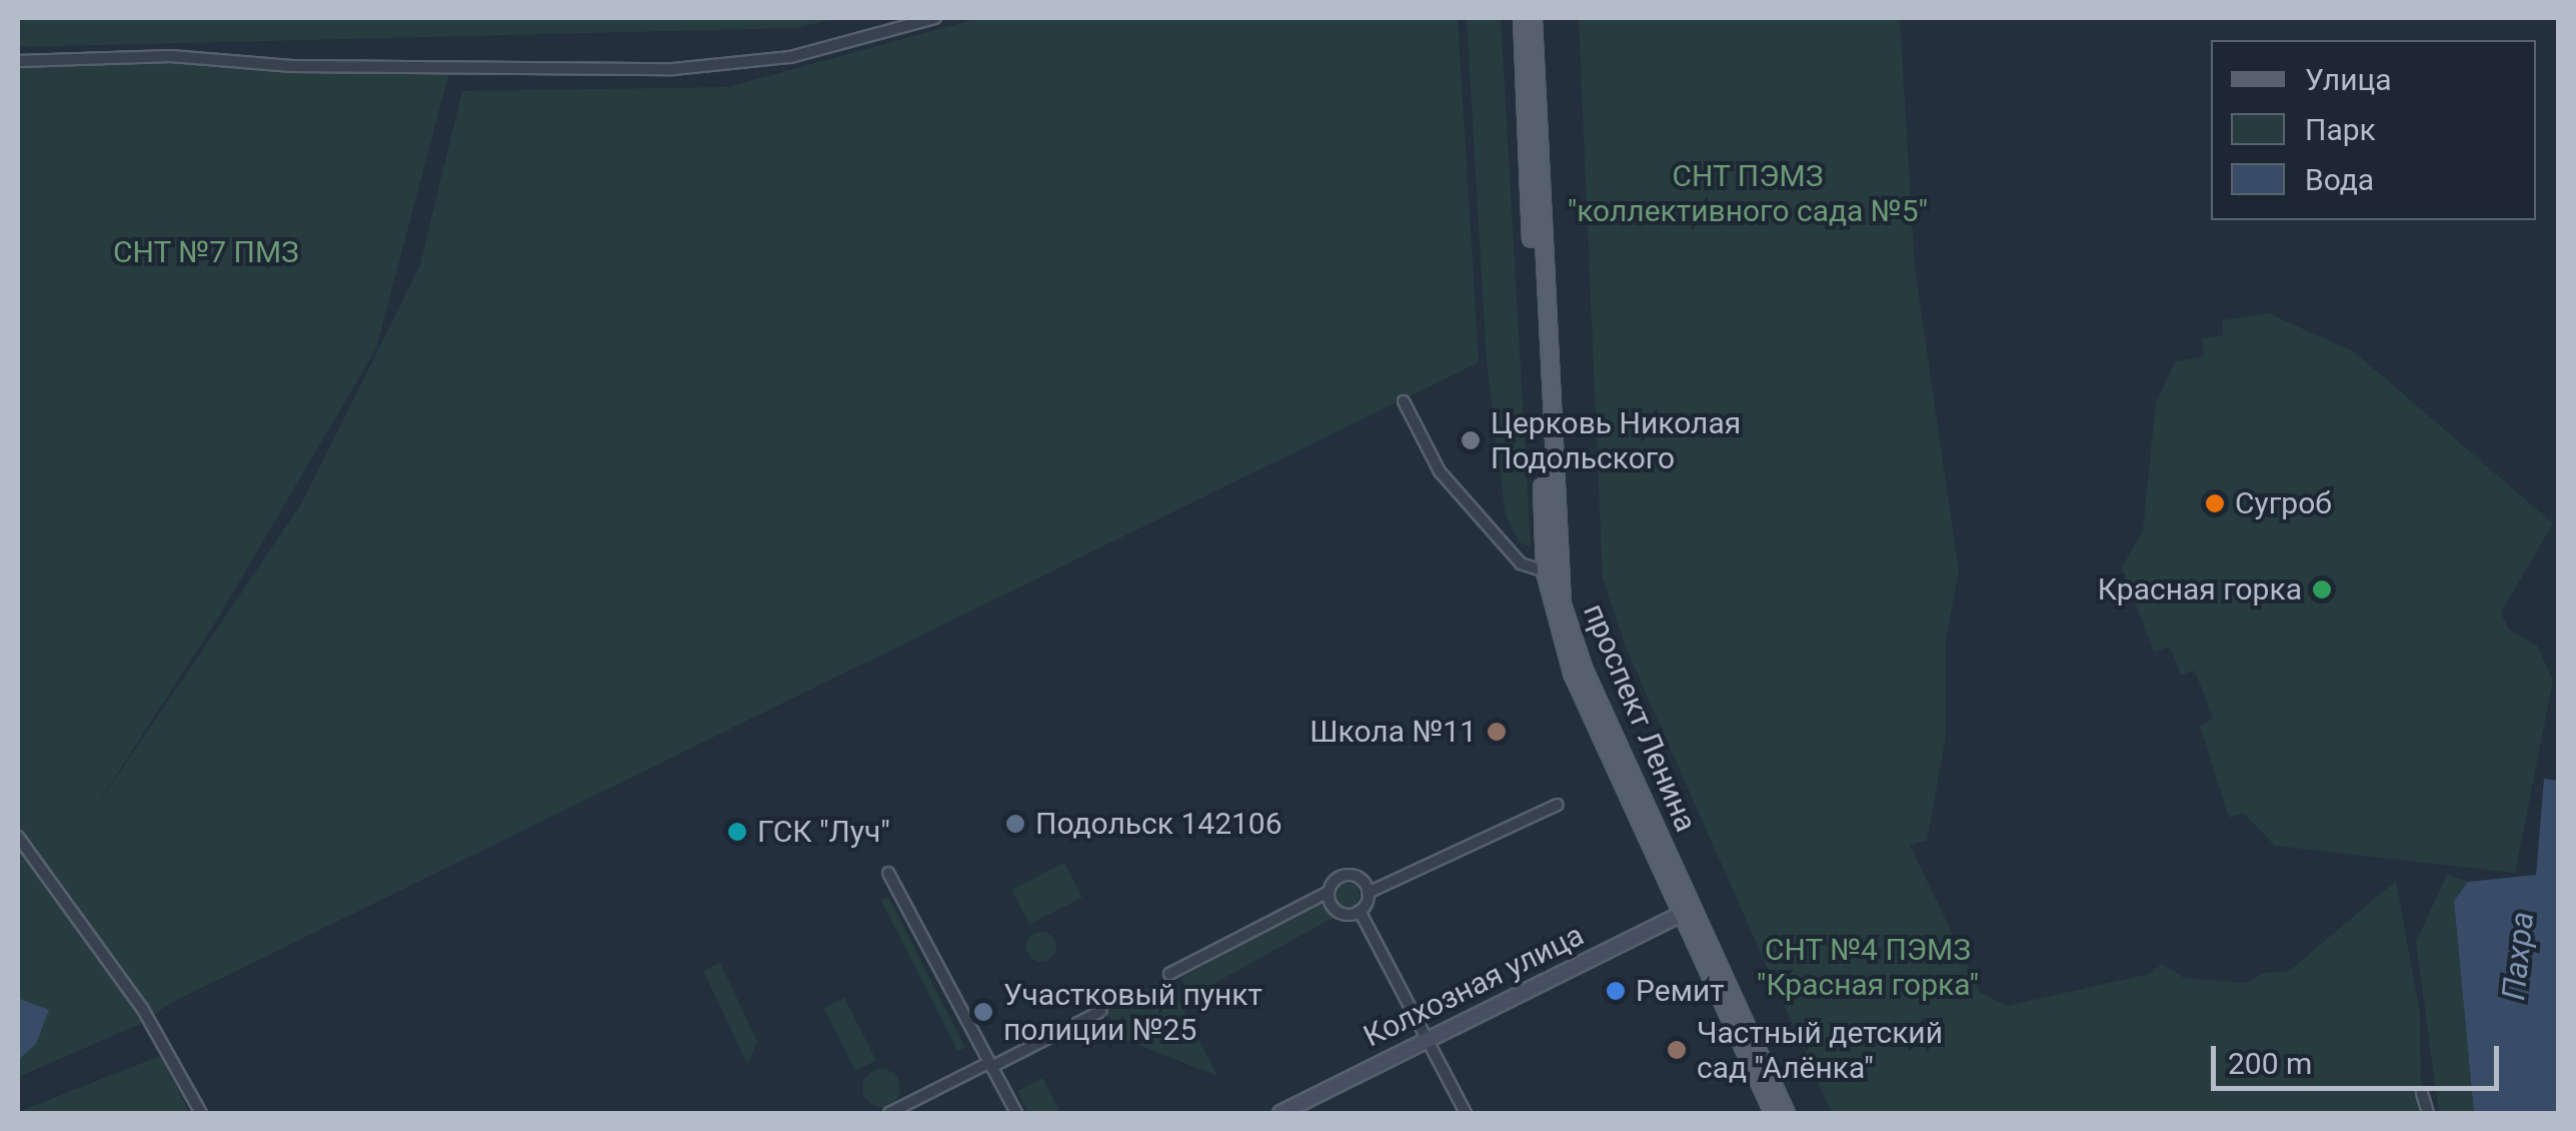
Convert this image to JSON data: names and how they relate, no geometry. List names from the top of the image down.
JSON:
{
  "streets": {
    "main road": ["проспект Ленина"],
    "street": ["Колхозная улица"]
  },
  "crossings": [
    ["проспект Ленина", "Колхозная улица"]
  ],
  "water": ["Пахра"],
  "parks": ["СНТ ПЭМЗ \"коллективного сада №5\"", "СНТ №7 ПМЗ", "СНТ №4 ПЭМЗ \"Красная горка\""],
  "places": [
    "Церковь Николая Подольского",
    "Сугроб",
    "Красная горка",
    "Школа №11",
    "Подольск 142106",
    "ГСК \"Луч\"",
    "Ремит",
    "Участковый пункт полиции №25",
    "Частный детский сад \"Алёнка\""
  ],
  "legend": ["Улица", "Парк", "Вода"],
  "scale_bar": "200 m"
}
